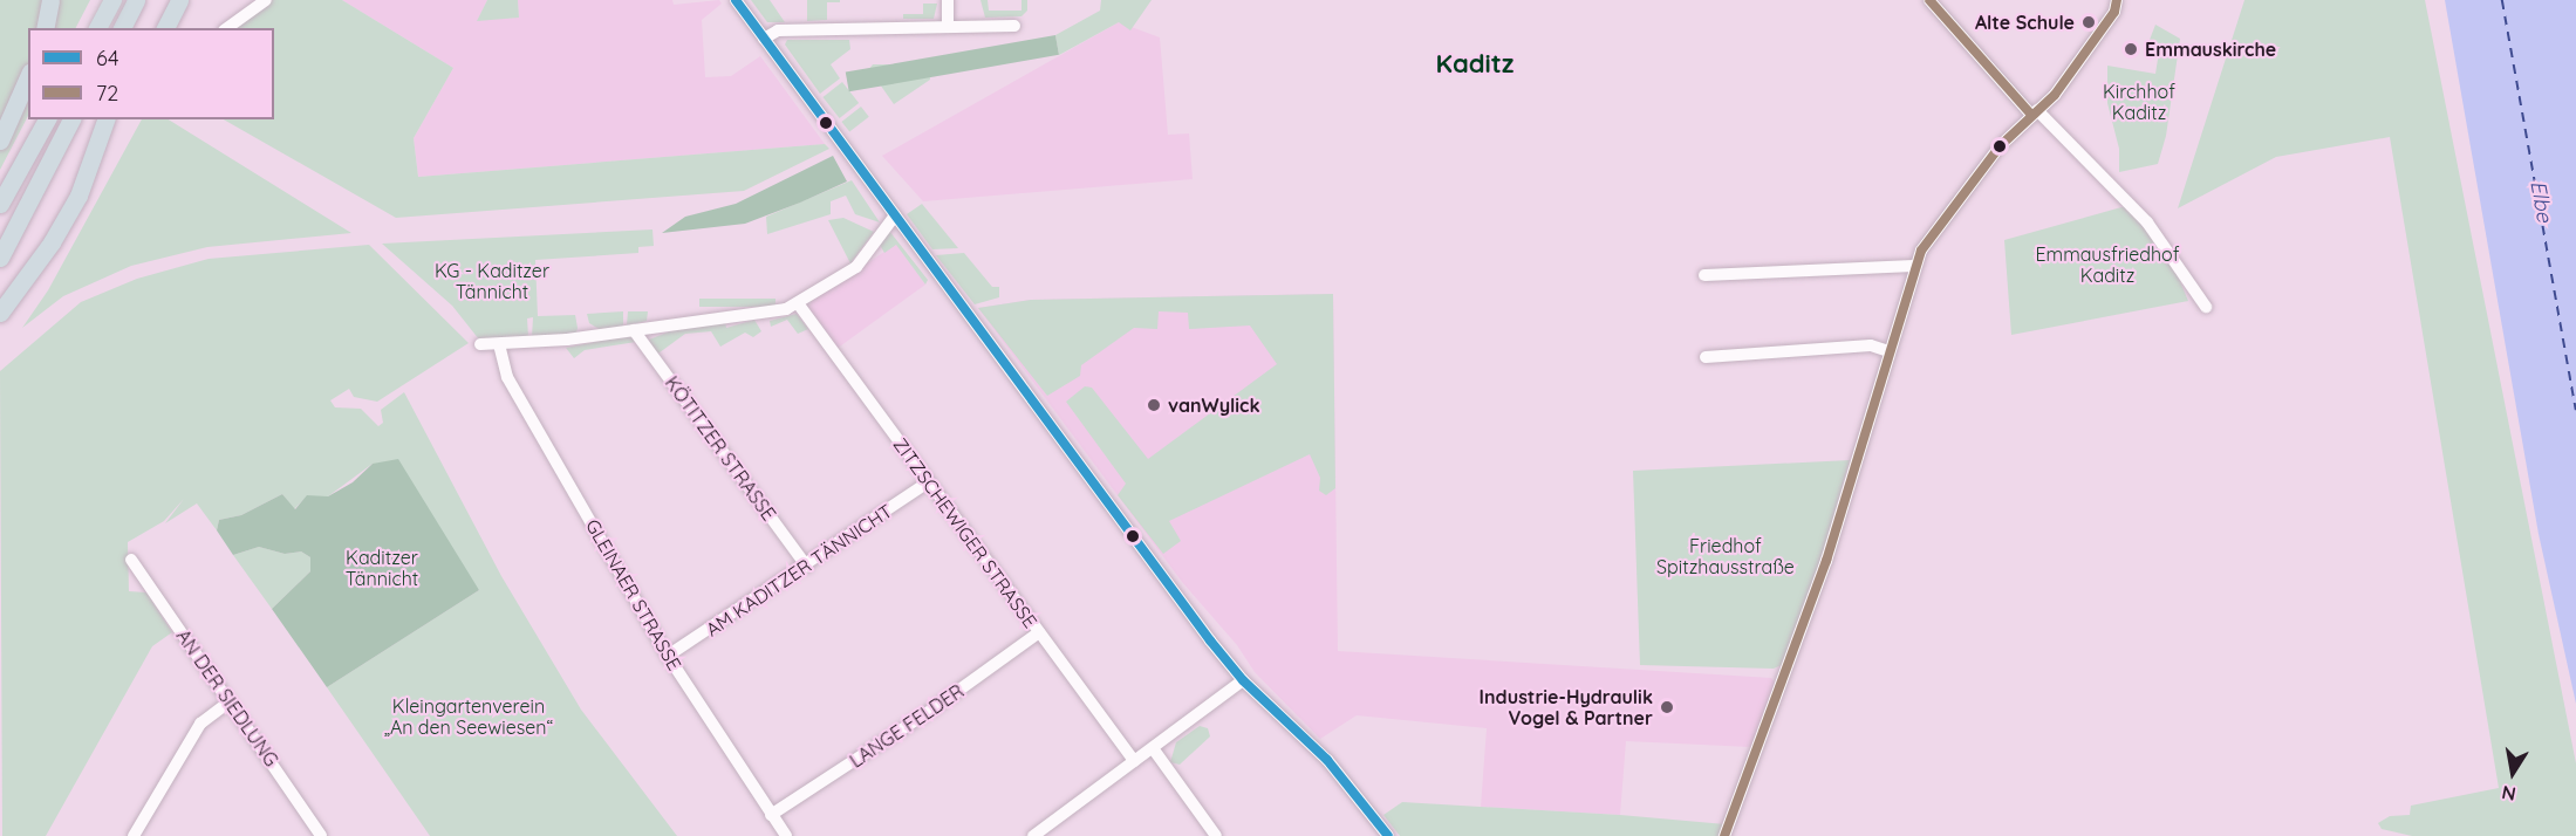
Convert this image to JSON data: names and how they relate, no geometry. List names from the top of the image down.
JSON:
{
  "streets": {
    "street": [
      "KÖTITZER STRASSE",
      "ZITZSCHEWIGER STRASSE",
      "AM KADITZER TÄNNICHT",
      "GLEINAER STRASSE",
      "AN DER SIEDLUNG",
      "LANGE FELDER"
    ]
  },
  "crossings": [
    ["KÖTITZER STRASSE", "AM KADITZER TÄNNICHT"],
    ["ZITZSCHEWIGER STRASSE", "AM KADITZER TÄNNICHT"],
    ["ZITZSCHEWIGER STRASSE", "LANGE FELDER"],
    ["AM KADITZER TÄNNICHT", "GLEINAER STRASSE"],
    ["GLEINAER STRASSE", "LANGE FELDER"]
  ],
  "districts": ["Kaditz"],
  "water": ["Elbe"],
  "parks": [
    "Kirchhof Kaditz",
    "Emmausfriedhof Kaditz",
    "KG - Kaditzer Tännicht",
    "Friedhof Spitzhausstraße",
    "Kaditzer Tännicht",
    "Kleingartenverein „An den Seewiesen“"
  ],
  "places": [
    "Alte Schule",
    "Emmauskirche",
    "vanWylick",
    "Industrie-Hydraulik Vogel & Partner"
  ],
  "lines": ["transit line 64", "transit line 72"],
  "legend": ["64", "72"],
  "north": "bottom"
}
